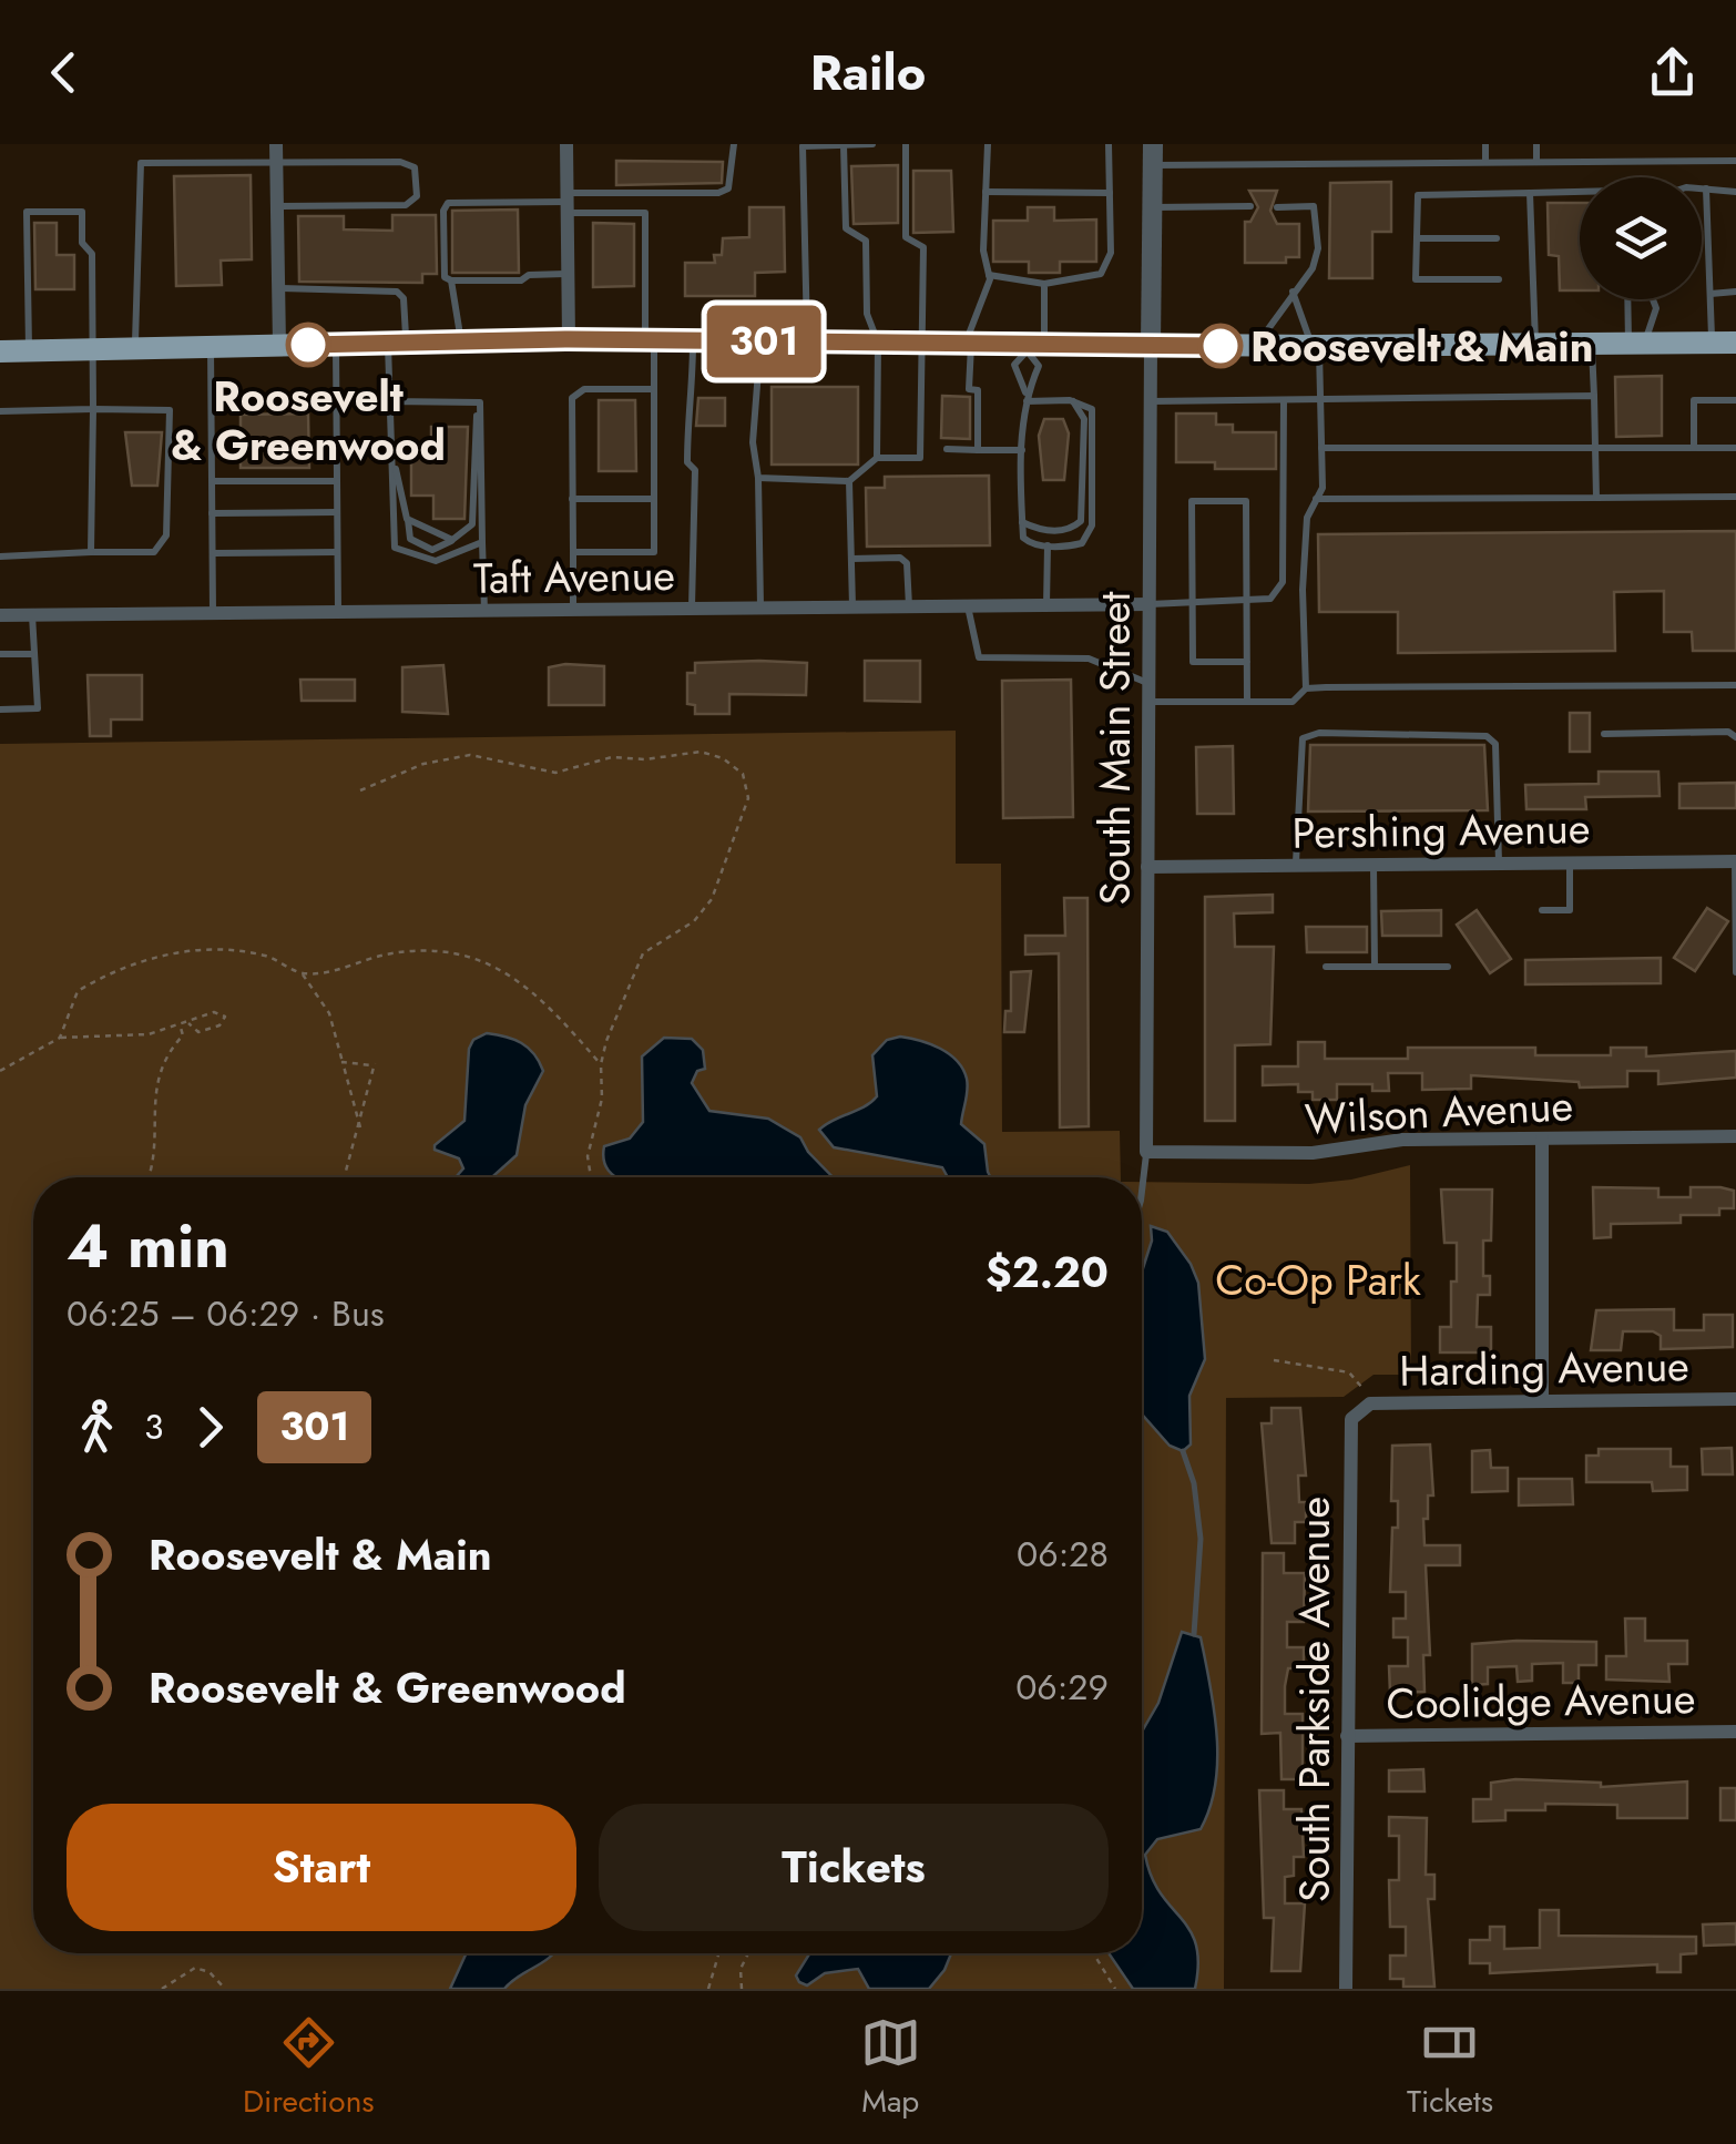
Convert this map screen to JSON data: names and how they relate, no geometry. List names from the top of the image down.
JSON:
{
  "streets": {
    "street": [
      "Taft Avenue",
      "South Main Street",
      "Pershing Avenue",
      "Wilson Avenue",
      "Harding Avenue",
      "South Parkside Avenue",
      "Coolidge Avenue"
    ]
  },
  "crossings": [
    ["Taft Avenue", "South Main Street"],
    ["South Main Street", "Pershing Avenue"],
    ["South Main Street", "Wilson Avenue"],
    ["Harding Avenue", "South Parkside Avenue"],
    ["South Parkside Avenue", "Coolidge Avenue"]
  ],
  "parks": ["Co-Op Park"],
  "places": ["Roosevelt & Greenwood", "Roosevelt & Main"],
  "lines": ["bus line 301"],
  "page": {
    "header": "Railo",
    "on_map": "301",
    "heading": ["4 min", "06:25 – 06:29 · Bus", "$2.20"],
    "legs": ["3", "301"],
    "list": [
      {
        "name": "Roosevelt & Main",
        "value": "06:28"
      },
      {
        "name": "Roosevelt & Greenwood",
        "value": "06:29"
      }
    ],
    "buttons": ["Start", "Tickets"],
    "tabs": ["Directions", "Map", "Tickets"]
  }
}
